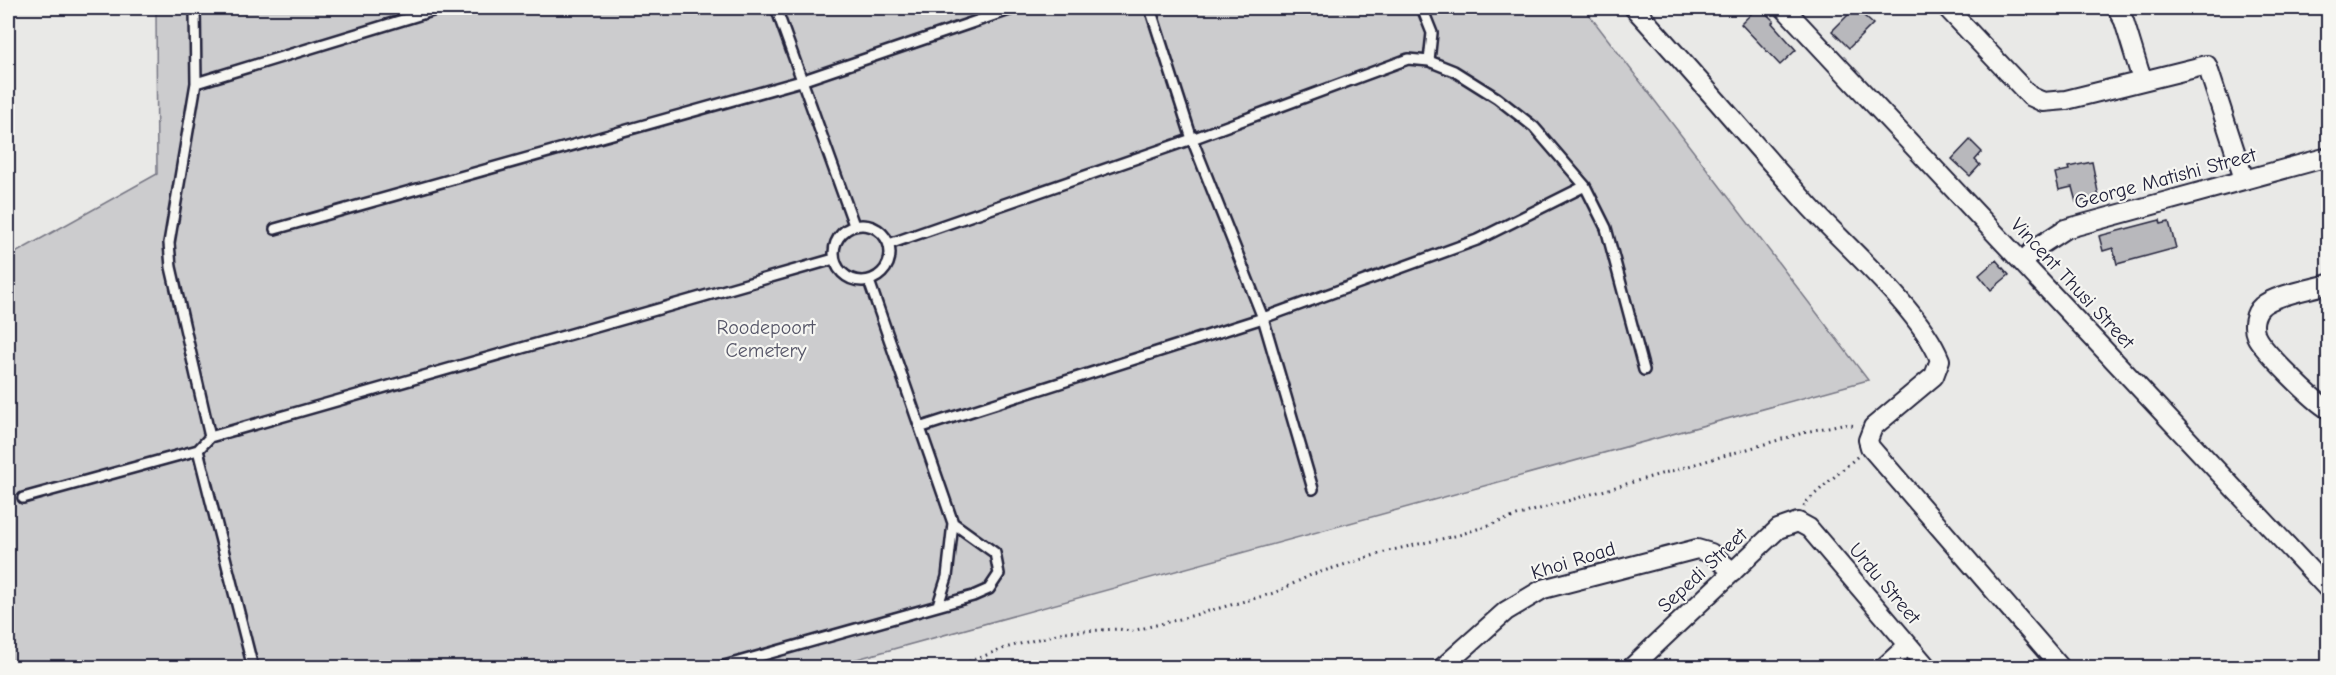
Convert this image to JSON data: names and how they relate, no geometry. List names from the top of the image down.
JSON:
{
  "streets": {
    "street": [
      "George Matishi Street",
      "Vincent Thusi Street",
      "Khoi Road",
      "Sepedi Street",
      "Urdu Street"
    ]
  },
  "crossings": [
    ["George Matishi Street", "Vincent Thusi Street"],
    ["Khoi Road", "Sepedi Street"],
    ["Sepedi Street", "Urdu Street"]
  ],
  "parks": ["Roodepoort Cemetery"]
}
